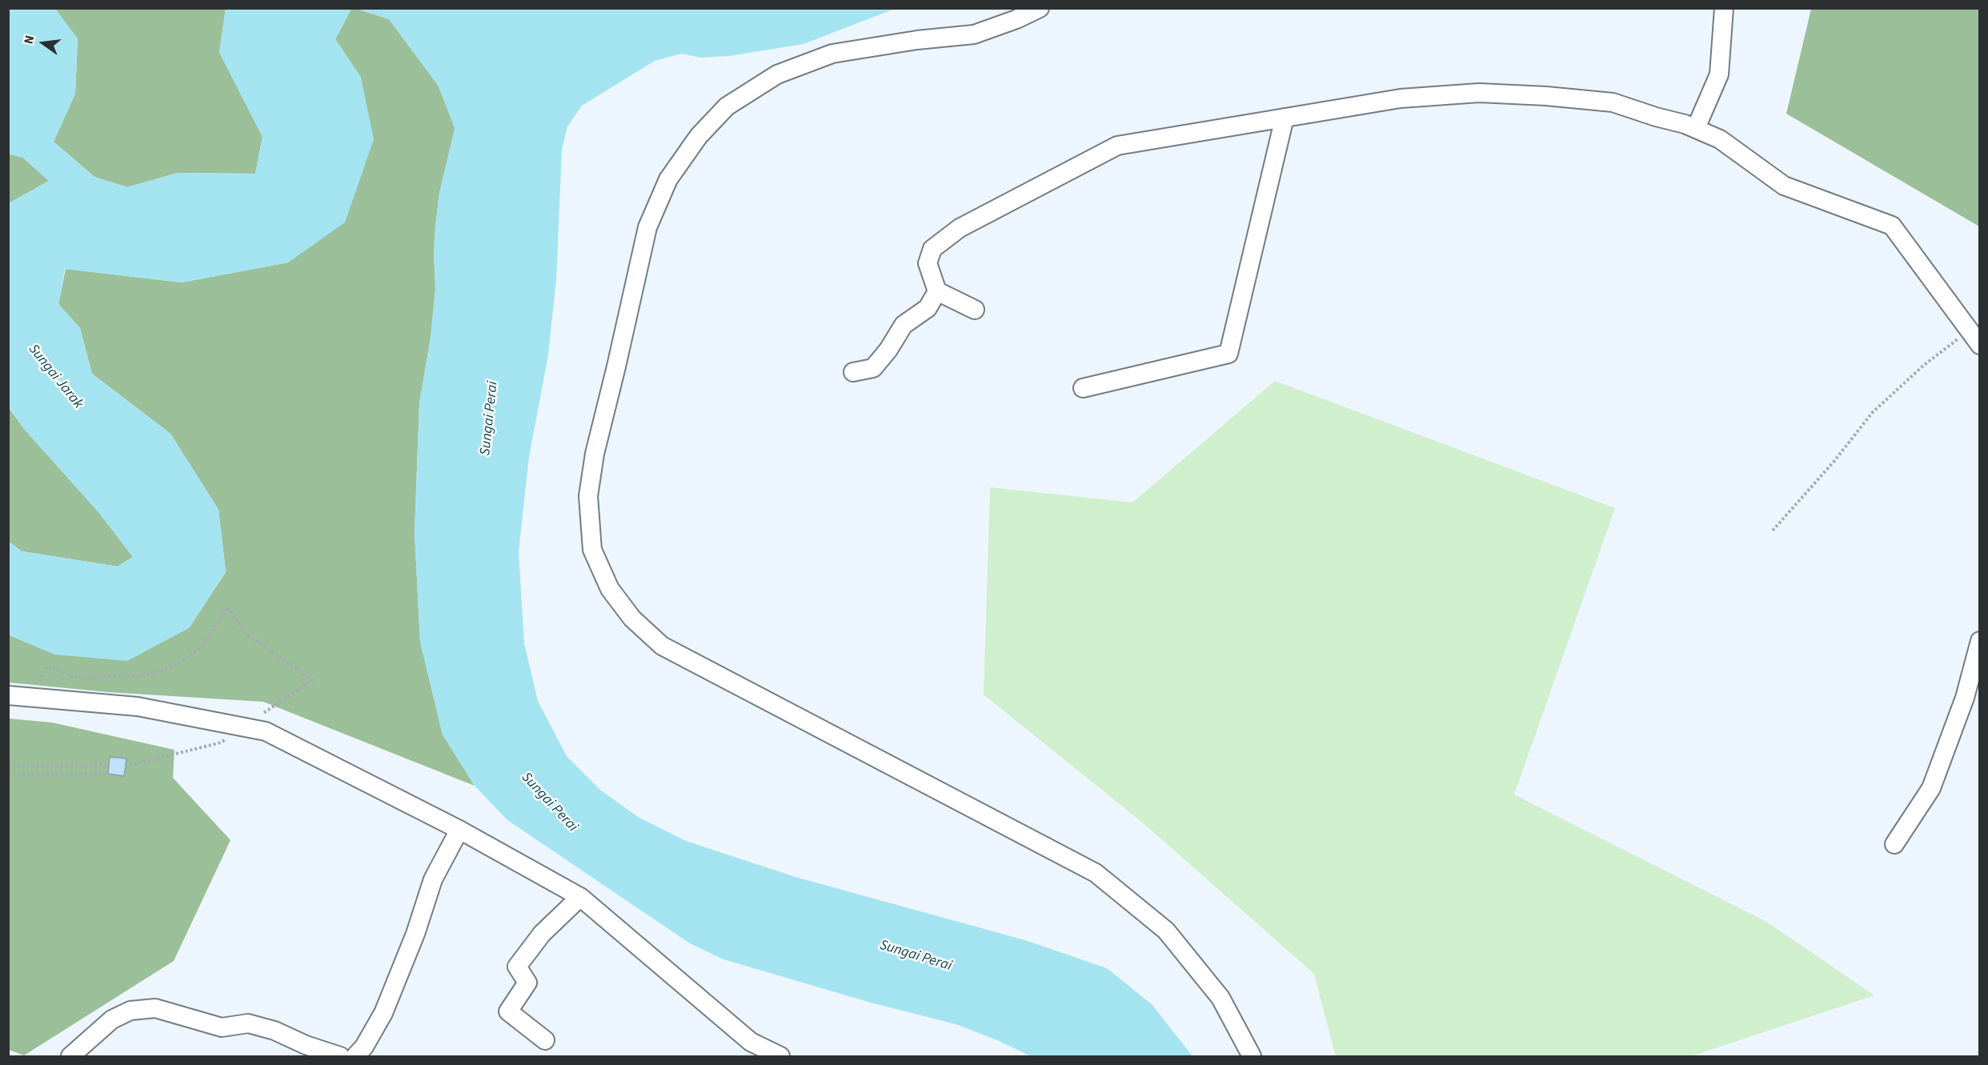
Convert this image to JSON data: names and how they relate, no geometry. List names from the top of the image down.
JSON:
{
  "water": ["Sungai Jarak", "Sungai Perai"],
  "north": "left"
}
